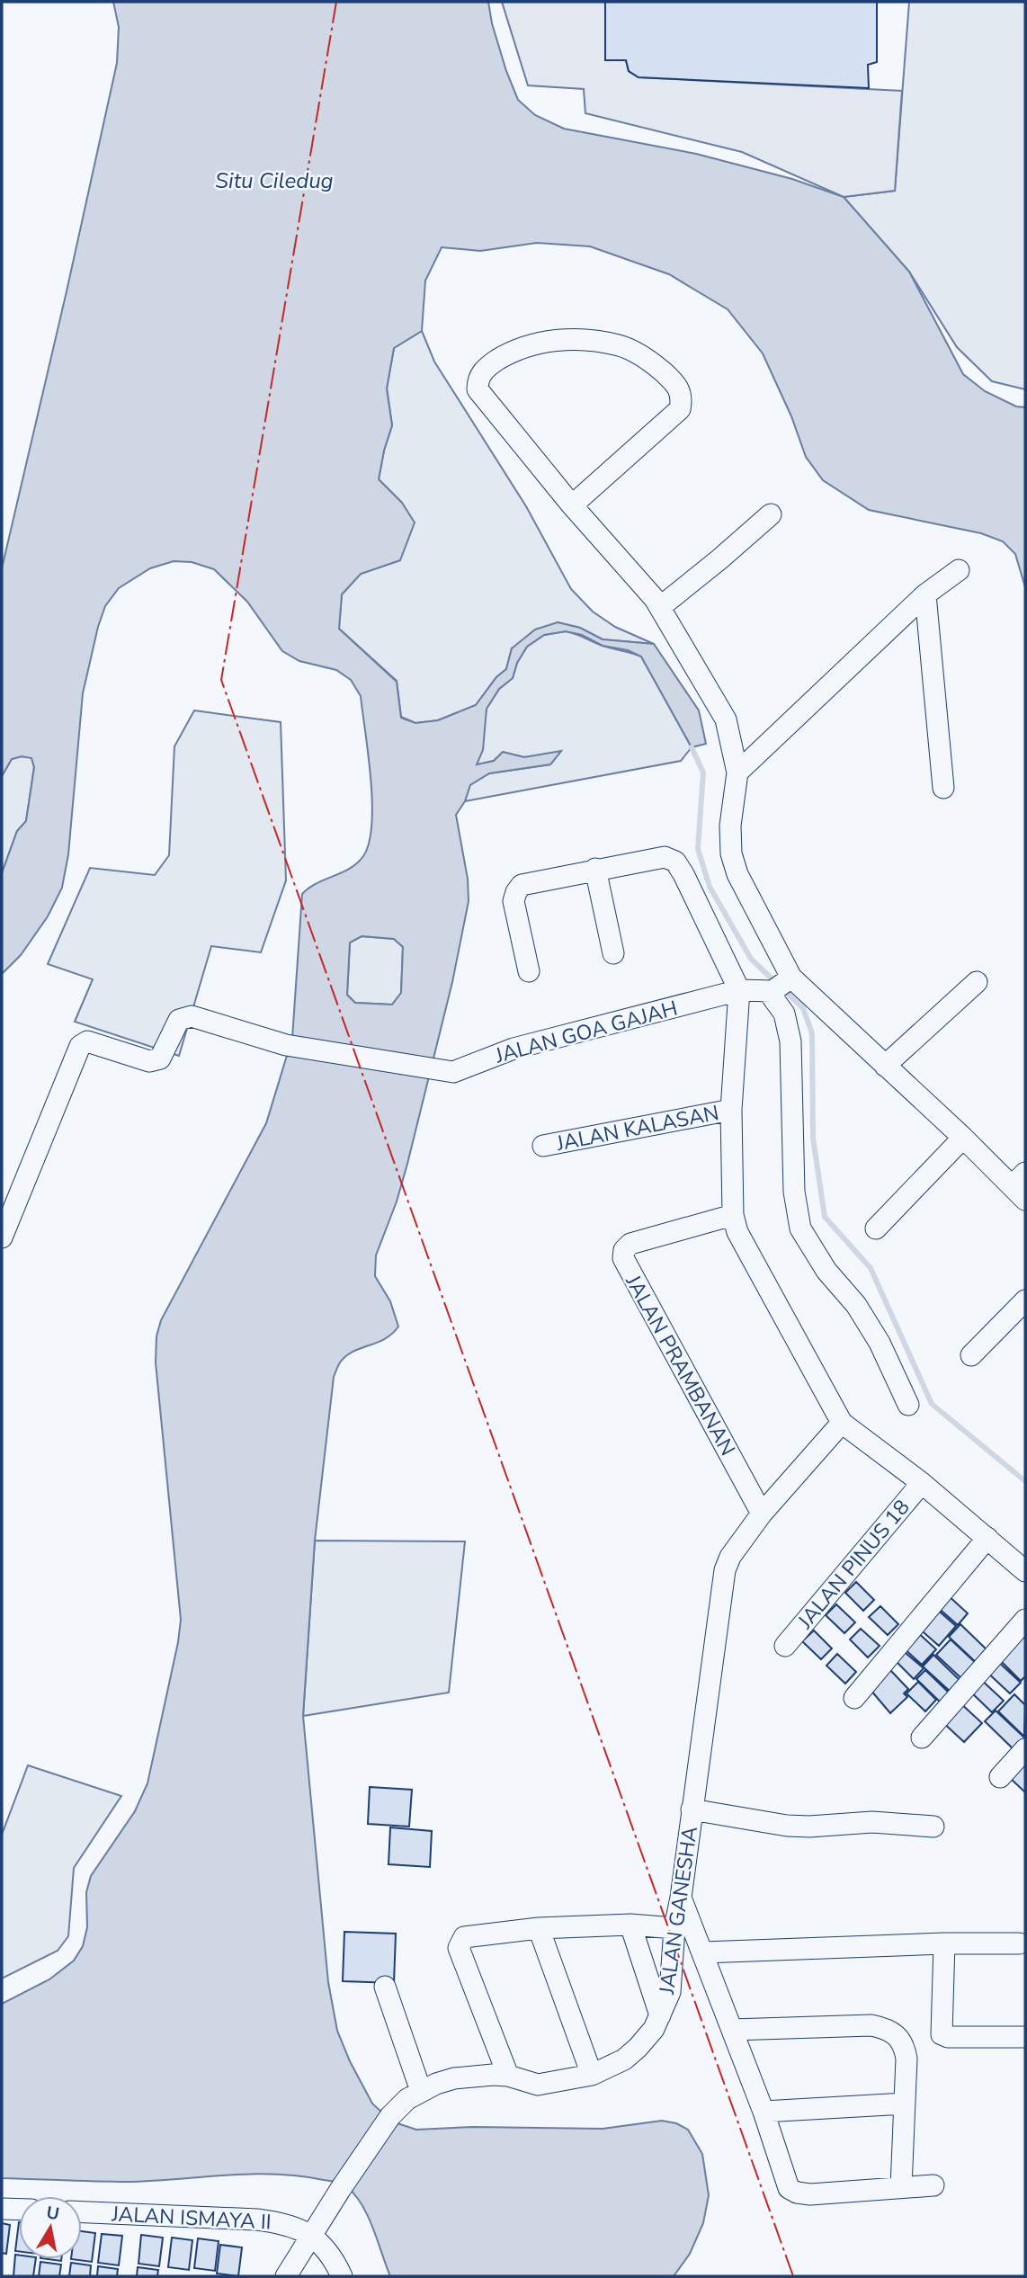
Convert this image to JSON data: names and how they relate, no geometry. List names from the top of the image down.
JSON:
{
  "streets": {
    "street": [
      "JALAN GOA GAJAH",
      "JALAN KALASAN",
      "JALAN PRAMBANAN",
      "JALAN PINUS 18",
      "JALAN GANESHA",
      "JALAN ISMAYA II"
    ]
  },
  "crossings": [
    ["JALAN PRAMBANAN", "JALAN GANESHA"],
    ["JALAN GANESHA", "JALAN ISMAYA II"]
  ],
  "water": ["Situ Ciledug"],
  "north": "top"
}
